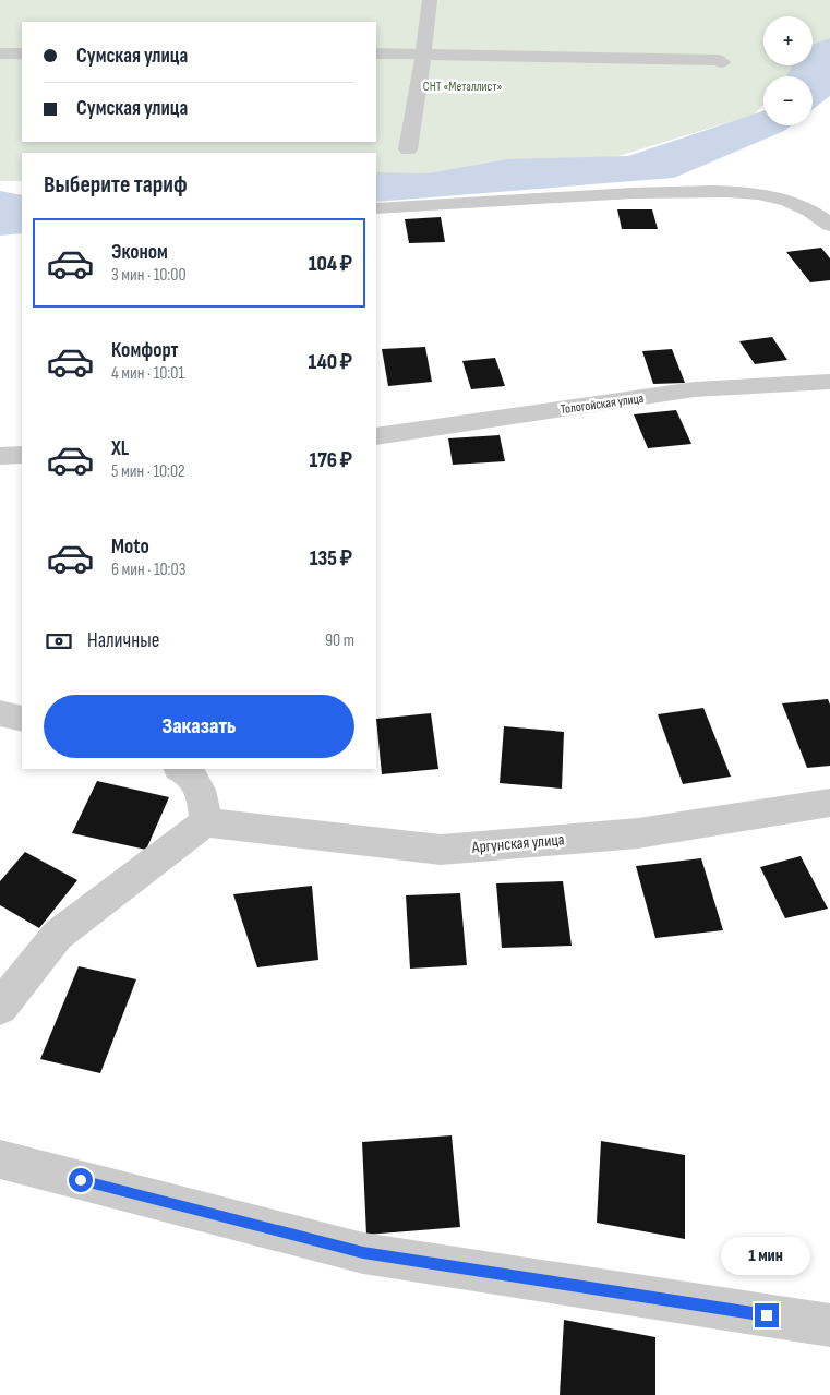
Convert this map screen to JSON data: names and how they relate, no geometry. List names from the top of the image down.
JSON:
{
  "streets": {
    "street": ["Тологойская улица", "Аргунская улица"]
  },
  "parks": ["СНТ «Металлист»"],
  "page": {
    "map_buttons": ["+", "−"],
    "banner": ["Сумская улица", "Сумская улица"],
    "heading": "Выберите тариф",
    "list": [
      {
        "name": "Эконом",
        "note": "3 мин · 10:00",
        "value": "104 ₽"
      },
      {
        "name": "Комфорт",
        "note": "4 мин · 10:01",
        "value": "140 ₽"
      },
      {
        "name": "XL",
        "note": "5 мин · 10:02",
        "value": "176 ₽"
      },
      {
        "name": "Moto",
        "note": "6 мин · 10:03",
        "value": "135 ₽"
      }
    ],
    "pay": ["Наличные", "90 m"],
    "buttons": "Заказать",
    "bubble": "1 мин"
  }
}
